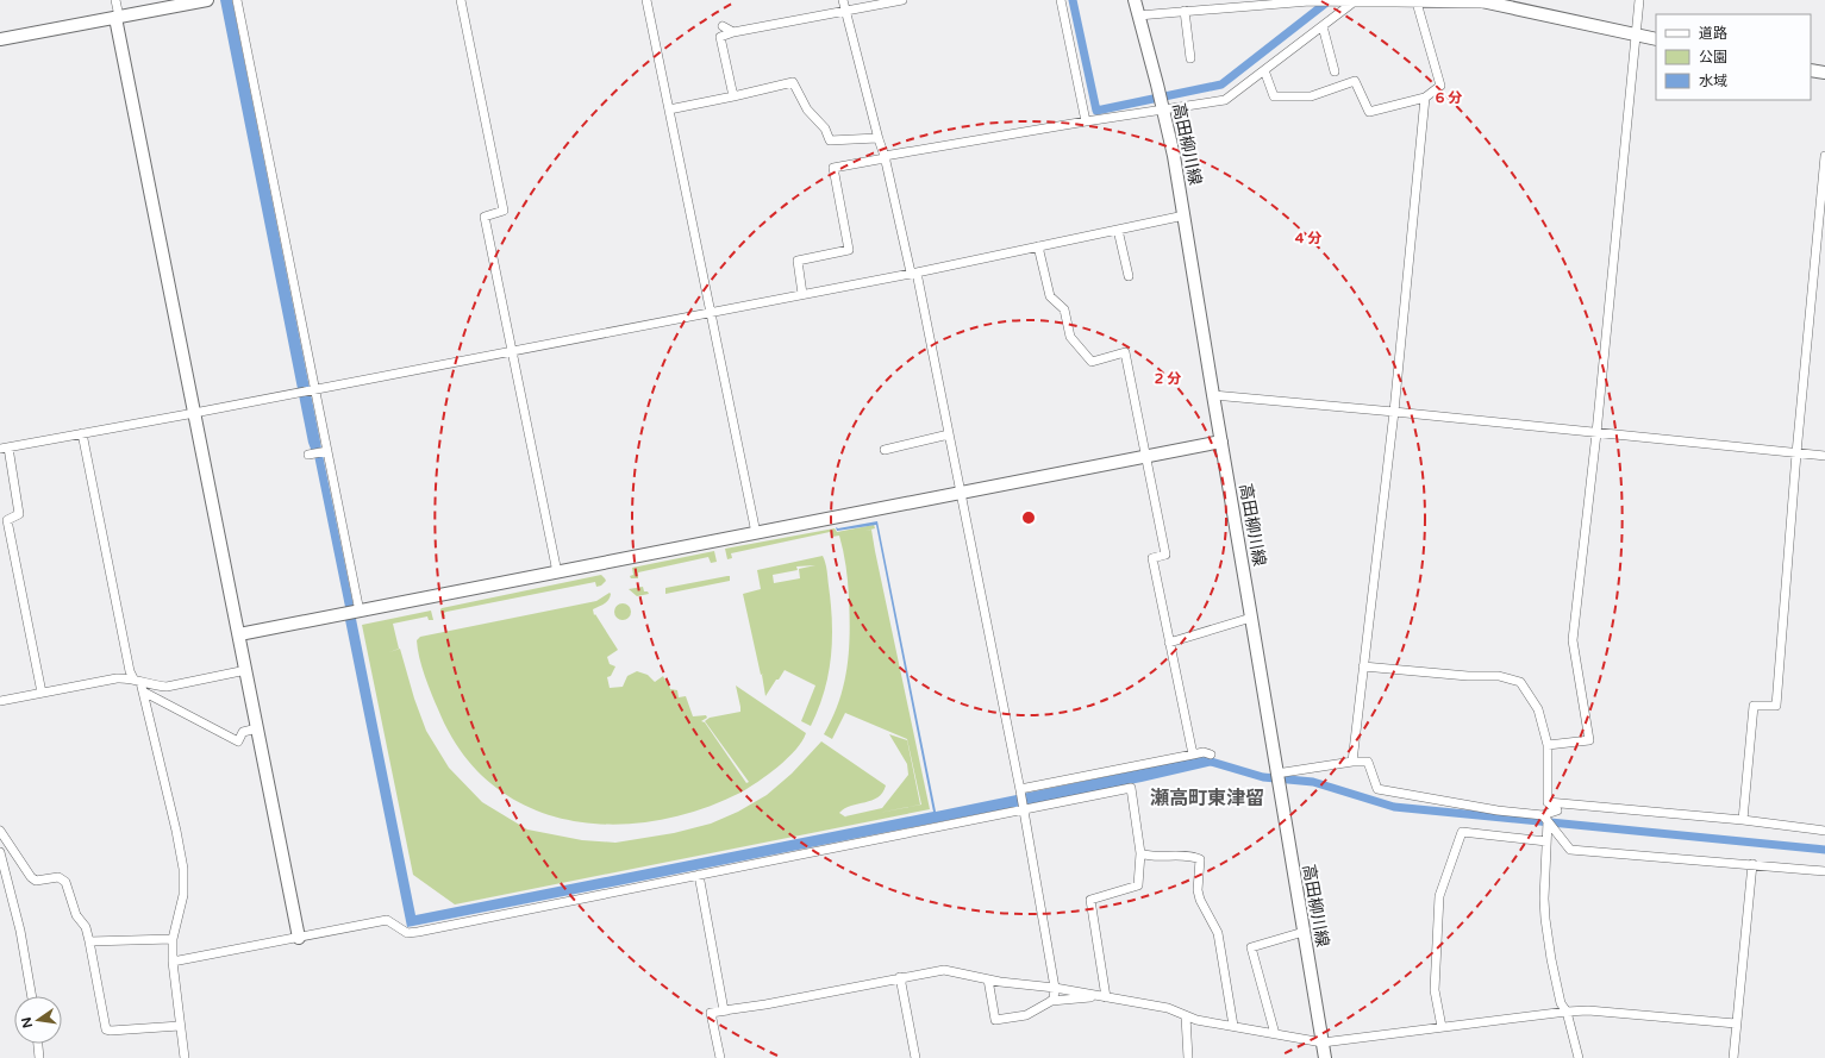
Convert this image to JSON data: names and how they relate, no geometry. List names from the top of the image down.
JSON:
{
  "streets": {
    "street": ["高田柳川線"]
  },
  "districts": ["瀬高町東津留"],
  "legend": ["道路", "公園", "水域"],
  "north": "left",
  "rings": ["6 分", "4 分", "2 分"]
}
